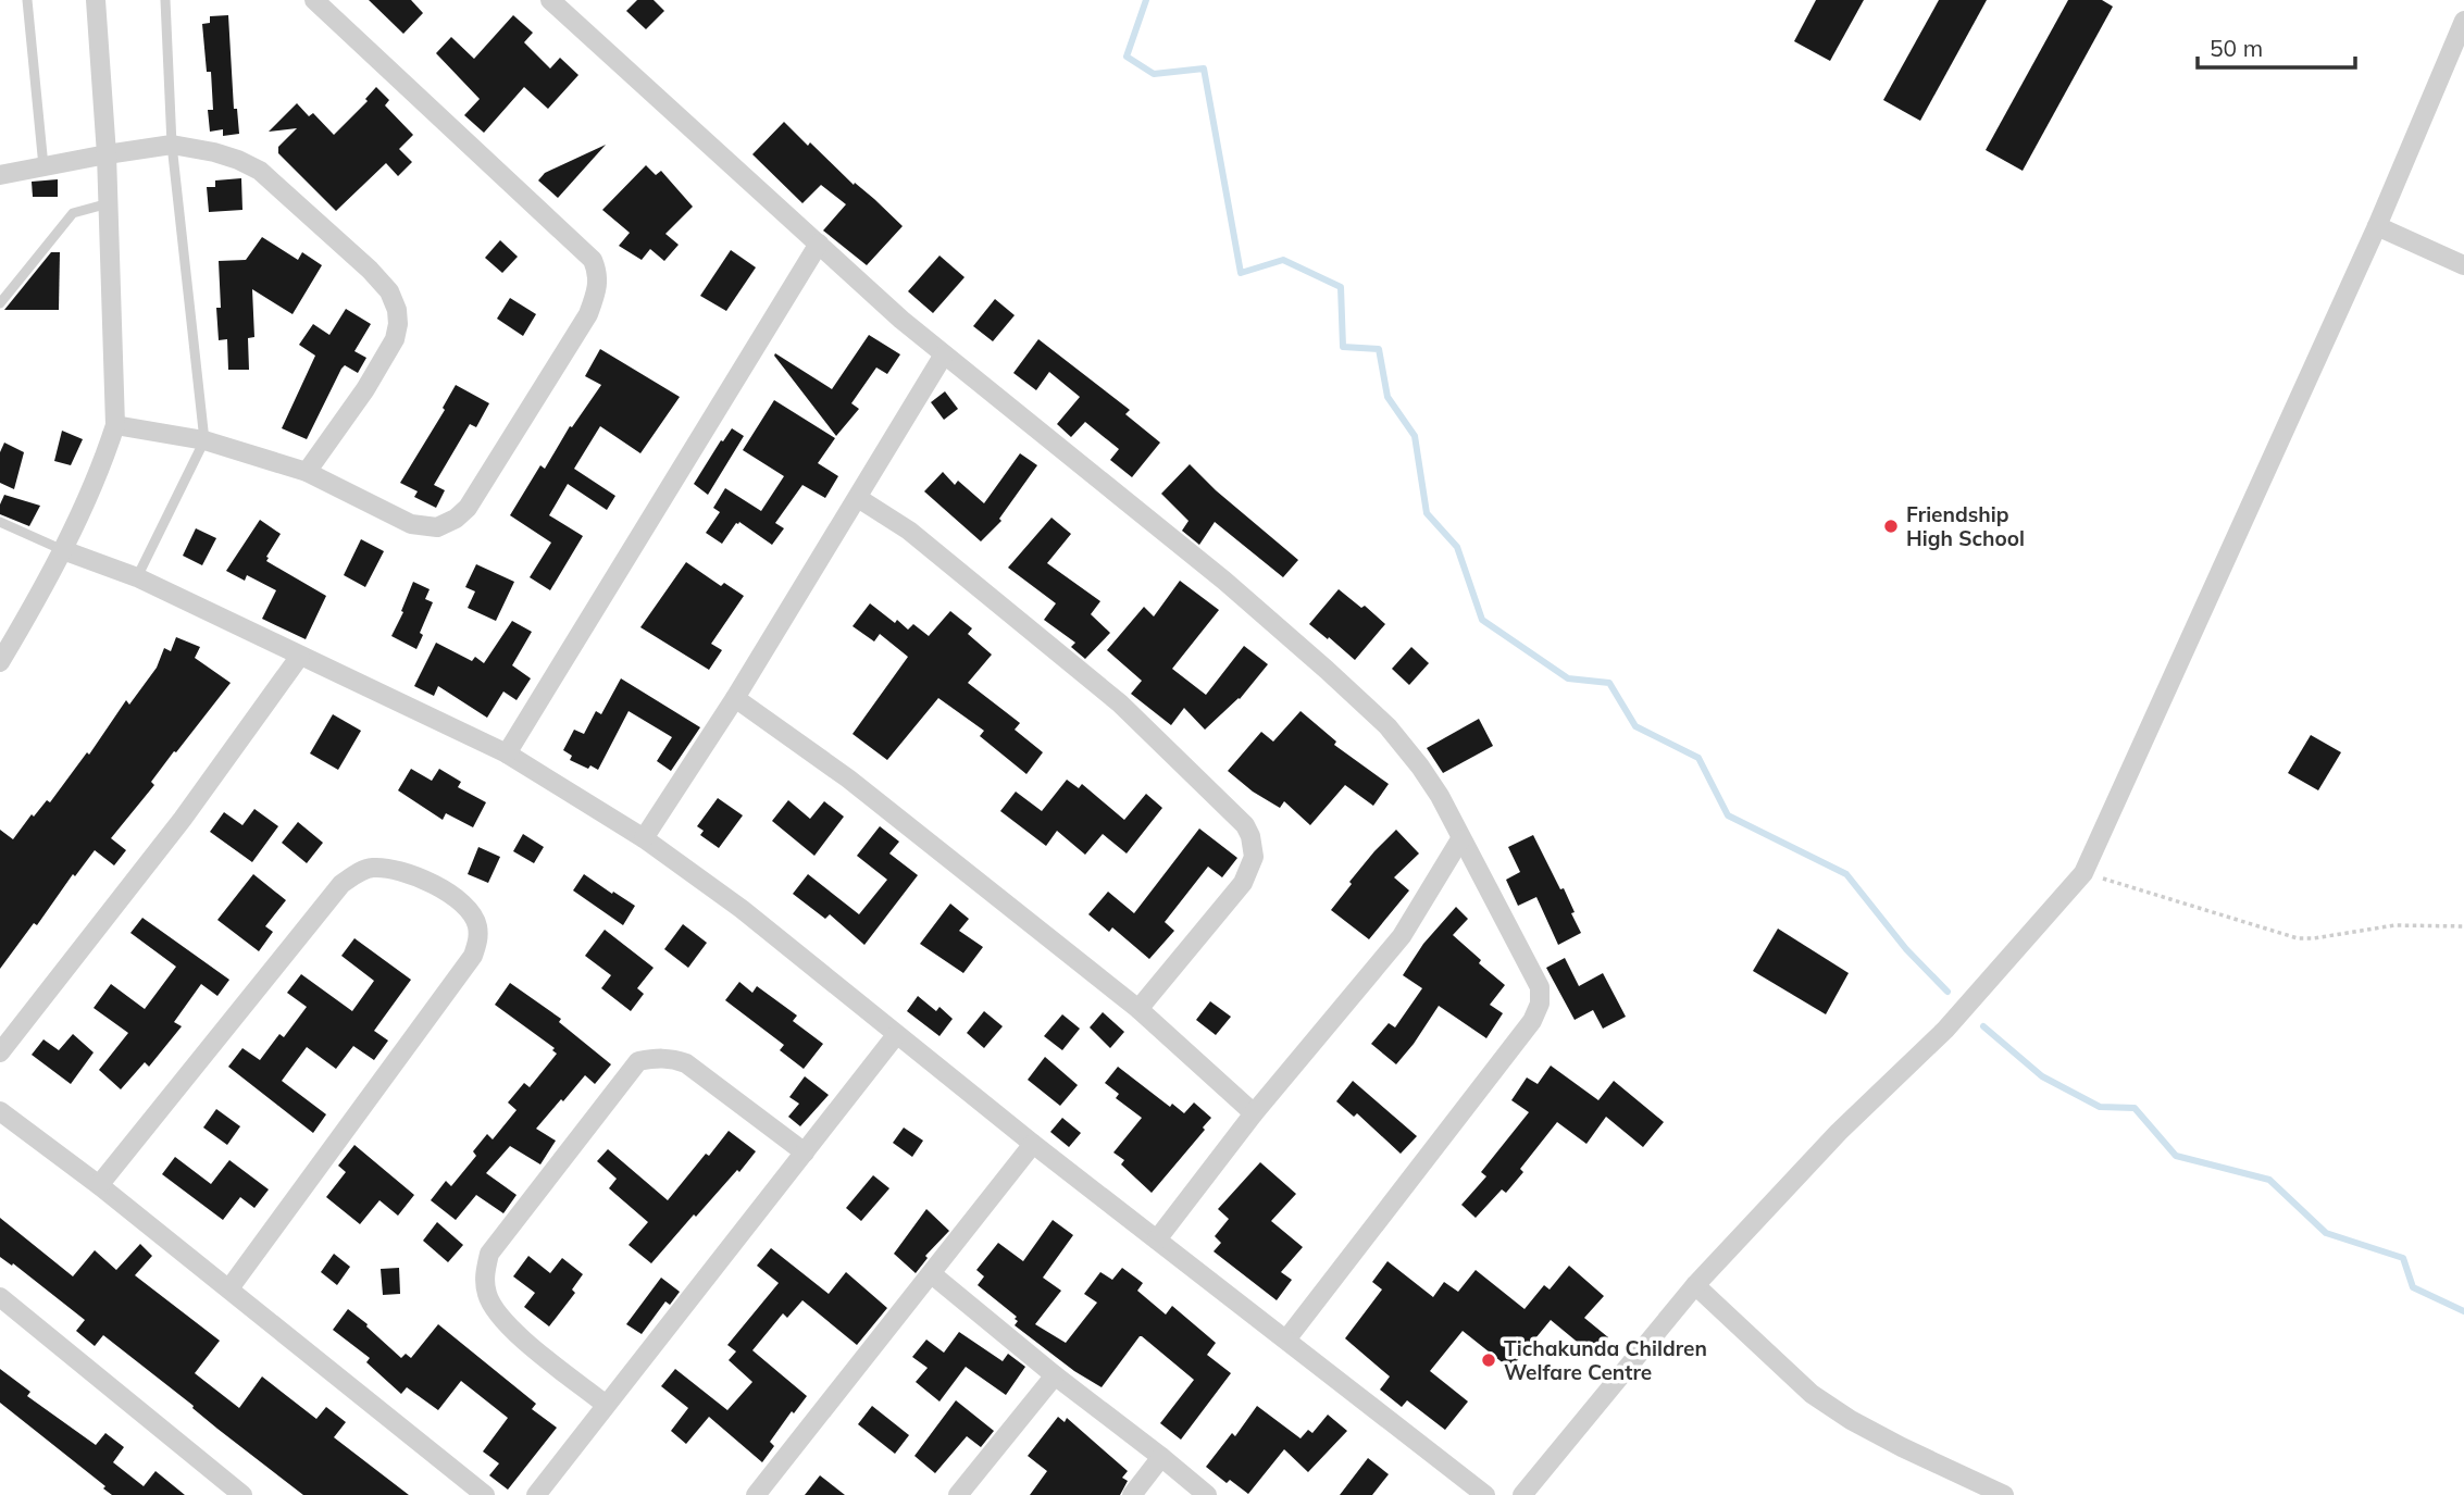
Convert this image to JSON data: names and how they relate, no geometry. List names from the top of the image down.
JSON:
{
  "places": ["Friendship High School", "Tichakunda Children Welfare Centre"],
  "scale_bar": "50 m"
}
